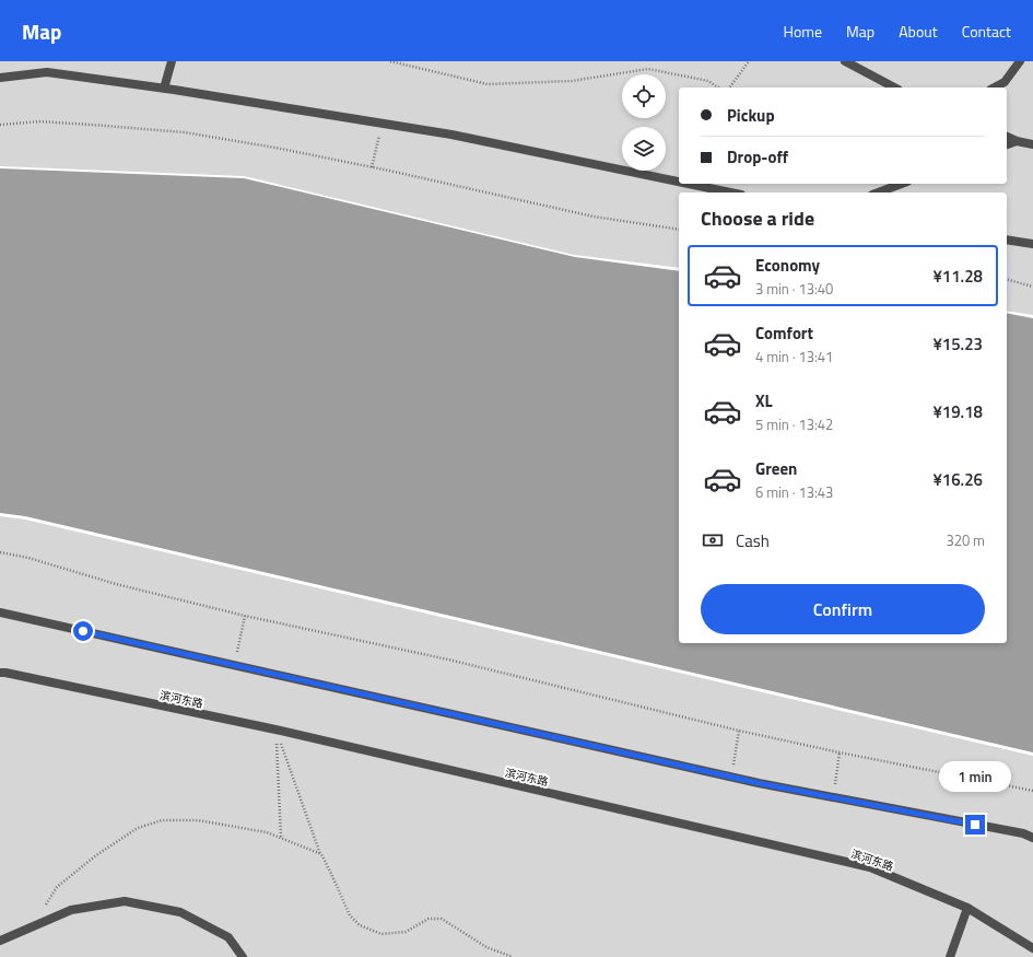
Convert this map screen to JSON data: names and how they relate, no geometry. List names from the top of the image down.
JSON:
{
  "streets": {
    "street": ["滨河东路"]
  },
  "page": {
    "header": "Map",
    "nav": [
      "Home",
      "Map",
      "About",
      "Contact"
    ],
    "banner": ["Pickup", "Drop-off"],
    "heading": "Choose a ride",
    "list": [
      {
        "name": "Economy",
        "note": "3 min · 13:40",
        "value": "¥11.28"
      },
      {
        "name": "Comfort",
        "note": "4 min · 13:41",
        "value": "¥15.23"
      },
      {
        "name": "XL",
        "note": "5 min · 13:42",
        "value": "¥19.18"
      },
      {
        "name": "Green",
        "note": "6 min · 13:43",
        "value": "¥16.26"
      }
    ],
    "pay": ["Cash", "320 m"],
    "buttons": "Confirm",
    "bubble": "1 min"
  }
}
